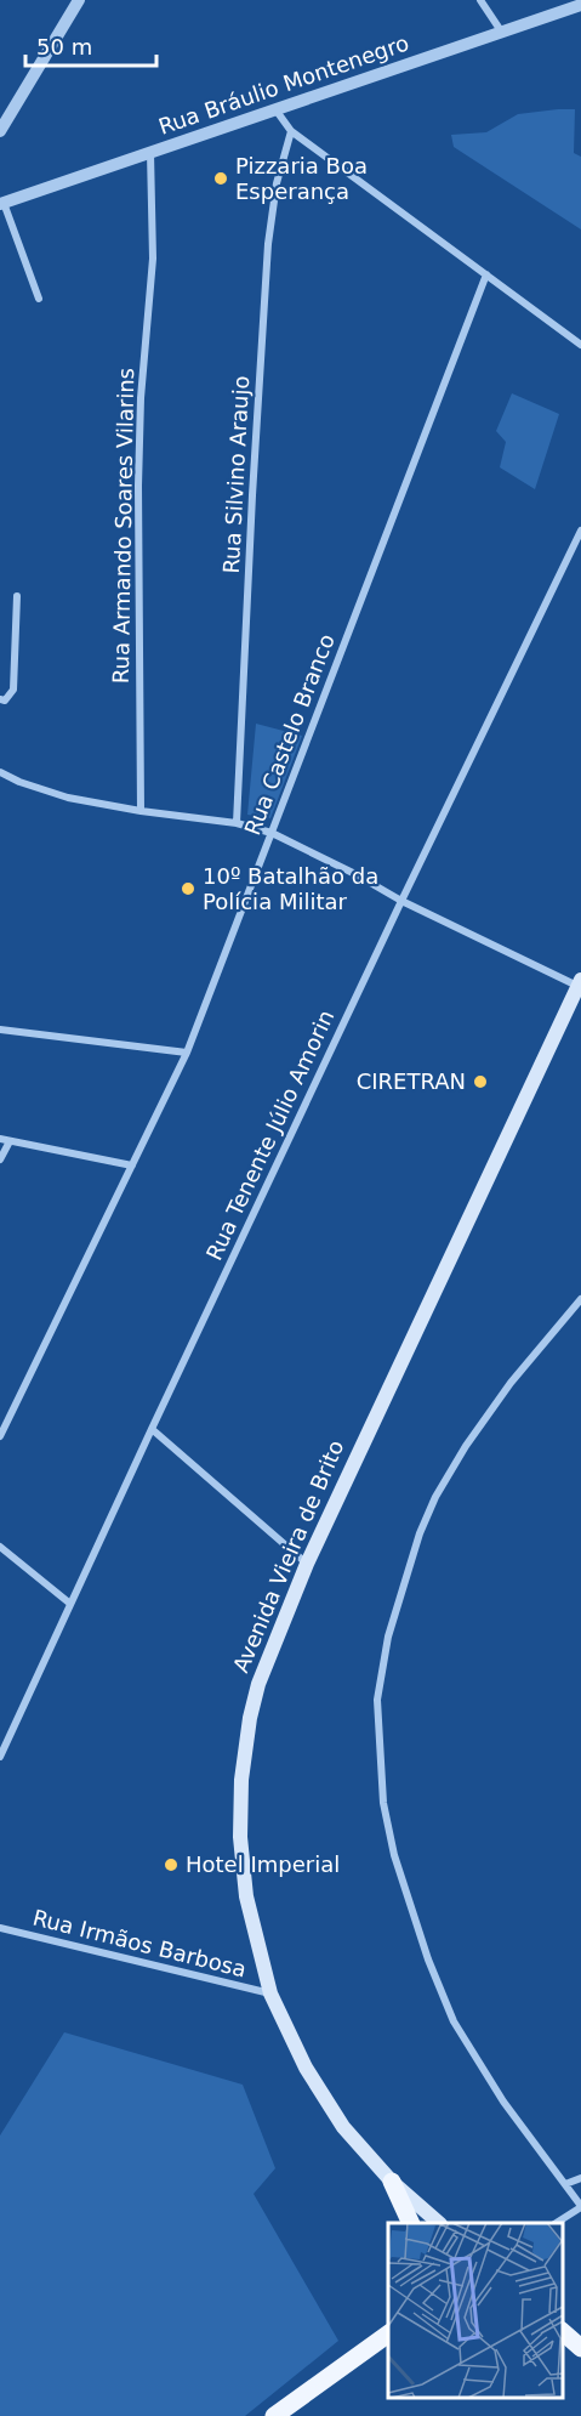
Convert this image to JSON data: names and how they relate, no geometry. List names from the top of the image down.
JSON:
{
  "streets": {
    "main road": ["Avenida Vieira de Brito"],
    "street": [
      "Rua Bráulio Montenegro",
      "Rua Silvino Araujo",
      "Rua Armando Soares Vilarins",
      "Rua Castelo Branco",
      "Rua Tenente Júlio Amorin",
      "Rua Irmãos Barbosa"
    ]
  },
  "crossings": [
    ["Rua Bráulio Montenegro", "Rua Armando Soares Vilarins"],
    ["Avenida Vieira de Brito", "Rua Irmãos Barbosa"]
  ],
  "places": [
    "Pizzaria Boa Esperança",
    "10º Batalhão da Polícia Militar",
    "CIRETRAN",
    "Hotel Imperial"
  ],
  "scale_bar": "50 m"
}
